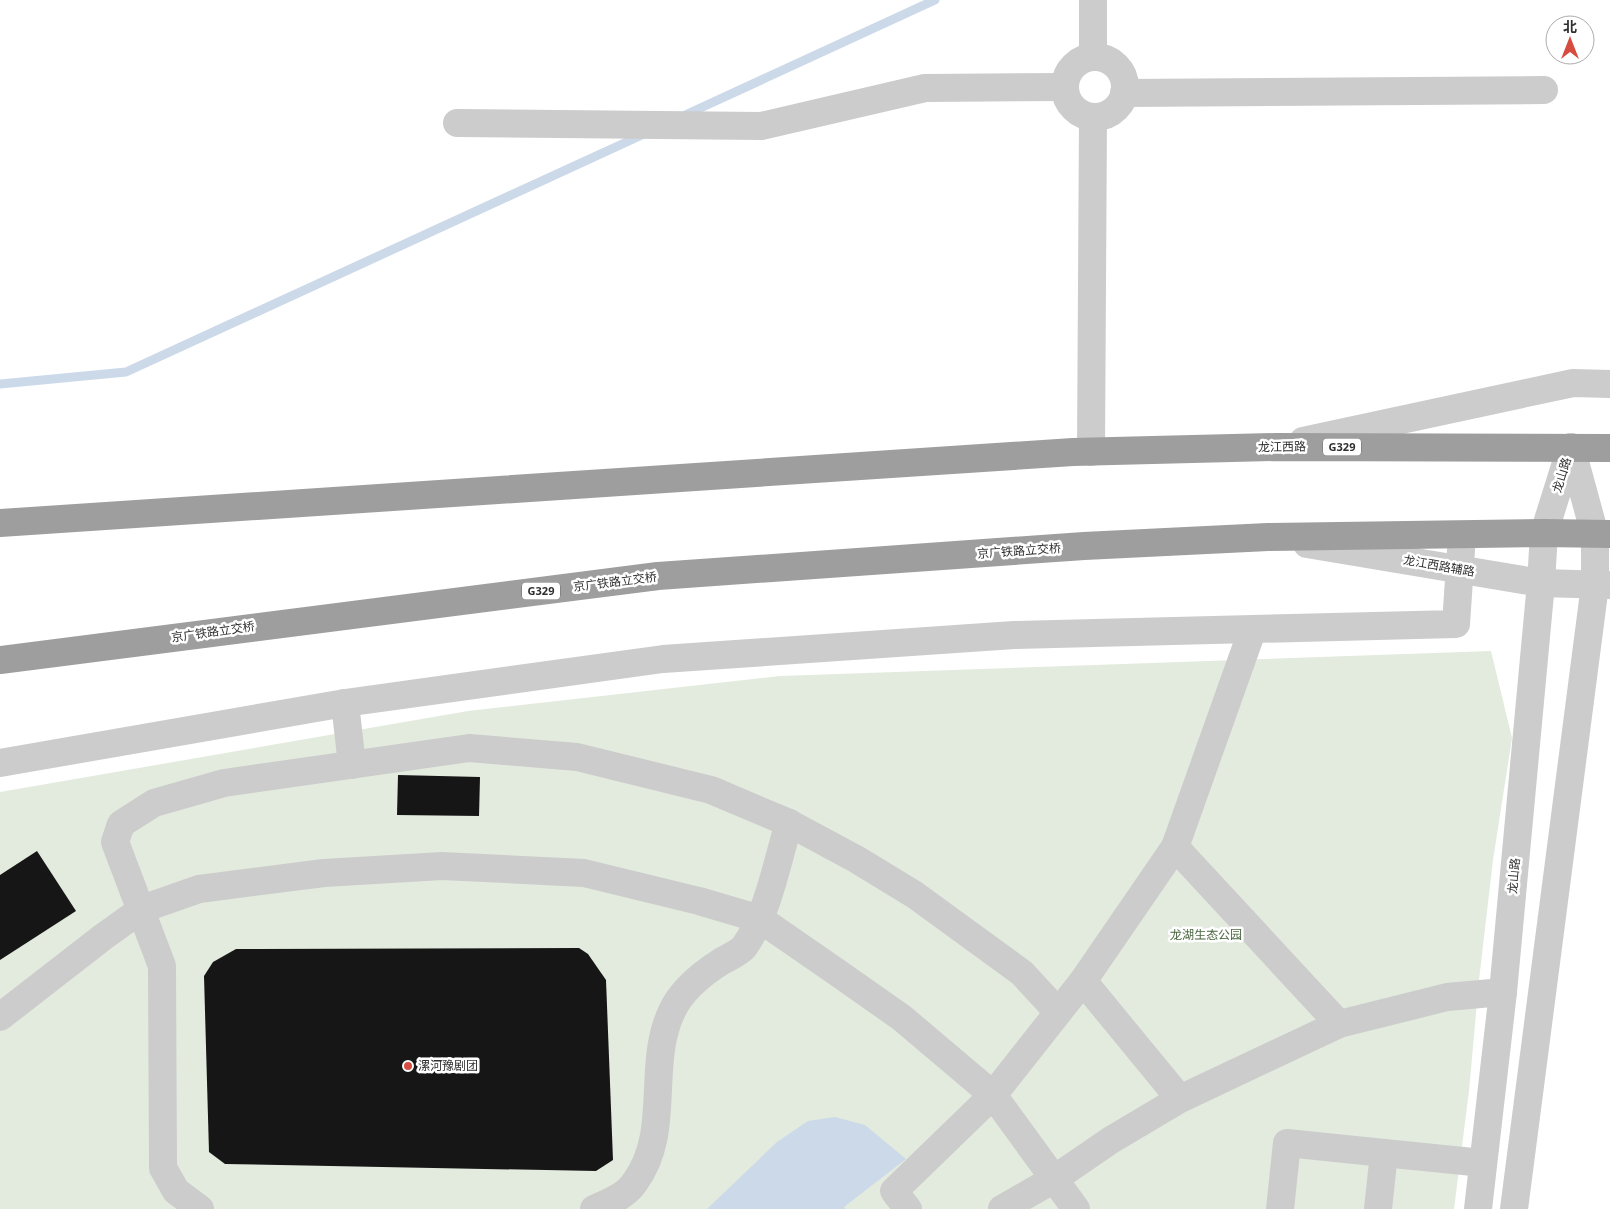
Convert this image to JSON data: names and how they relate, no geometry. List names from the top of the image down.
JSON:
{
  "streets": {
    "highway": ["龙江西路", "G329", "京广铁路立交桥"],
    "street": ["龙山路", "龙江西路辅路"]
  },
  "crossings": [
    ["龙江西路", "G329"],
    ["龙江西路", "龙山路"],
    ["G329", "龙山路"],
    ["G329", "京广铁路立交桥"],
    ["G329", "龙江西路辅路"],
    ["龙山路", "龙江西路辅路"],
    ["京广铁路立交桥", "龙江西路辅路"]
  ],
  "parks": ["龙湖生态公园"],
  "places": ["漯河豫剧团"],
  "north": "top"
}
